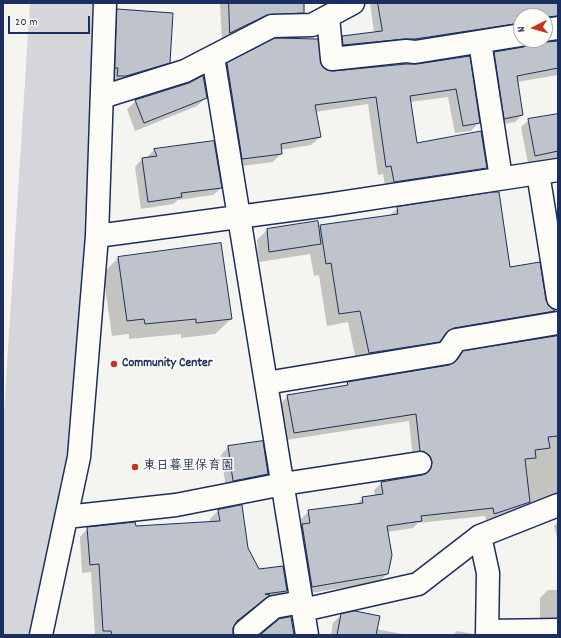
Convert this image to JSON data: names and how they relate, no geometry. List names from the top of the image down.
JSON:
{
  "places": ["Community Center", "東日暮里保育園"],
  "scale_bar": "20 m",
  "north": "left"
}
